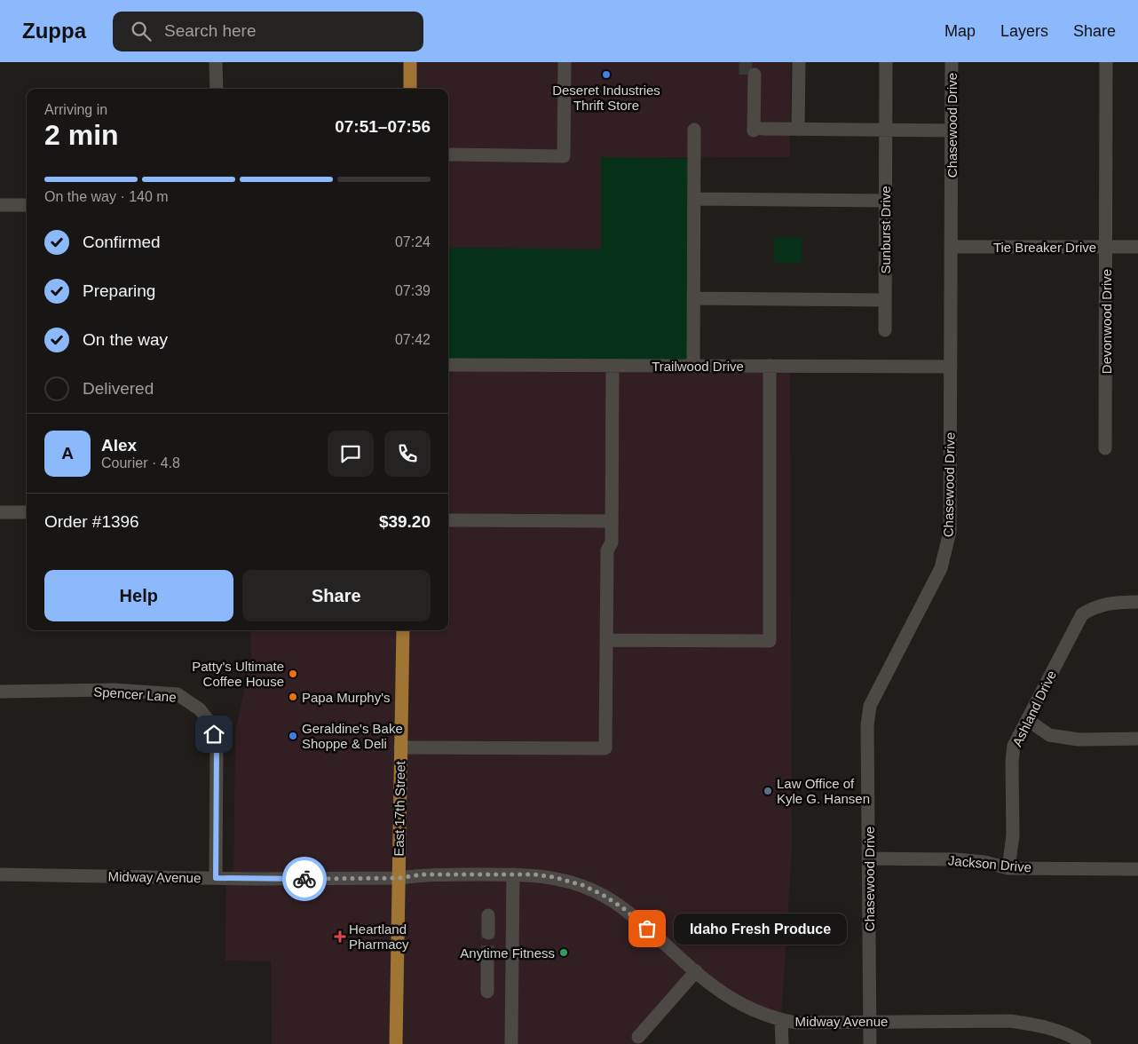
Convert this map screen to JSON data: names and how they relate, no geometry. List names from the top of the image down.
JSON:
{
  "streets": {
    "main road": ["East 17th Street"],
    "street": [
      "Chasewood Drive",
      "Sunburst Drive",
      "Tie Breaker Drive",
      "Devonwood Drive",
      "Trailwood Drive",
      "Spencer Lane",
      "Ashland Drive",
      "Jackson Drive",
      "Midway Avenue"
    ]
  },
  "crossings": [
    ["Chasewood Drive", "Tie Breaker Drive"],
    ["Chasewood Drive", "Trailwood Drive"],
    ["Chasewood Drive", "Jackson Drive"],
    ["Chasewood Drive", "Midway Avenue"],
    ["Tie Breaker Drive", "Devonwood Drive"],
    ["Spencer Lane", "Midway Avenue"],
    ["Ashland Drive", "Jackson Drive"],
    ["East 17th Street", "Midway Avenue"]
  ],
  "places": {
    "other": [
      "Deseret Industries Thrift Store",
      "Patty's Ultimate Coffee House",
      "Papa Murphy's",
      "Geraldine's Bake Shoppe & Deli",
      "Law Office of Kyle G. Hansen",
      "Idaho Fresh Produce",
      "Anytime Fitness"
    ],
    "health": ["Heartland Pharmacy"]
  },
  "page": {
    "header": "Zuppa",
    "search": "Search here",
    "nav": ["Map", "Layers", "Share"],
    "heading": ["2 min", "Arriving in", "07:51–07:56"],
    "panel": [
      "Alex",
      "Courier · 4.8",
      "Order #1396",
      "$39.20"
    ],
    "bar": "On the way · 140 m",
    "list": [
      ["Confirmed", "07:24"],
      ["Preparing", "07:39"],
      ["On the way", "07:42"],
      "Delivered"
    ],
    "round": "A",
    "buttons": ["Help", "Share"],
    "bubble": "Idaho Fresh Produce"
  }
}
